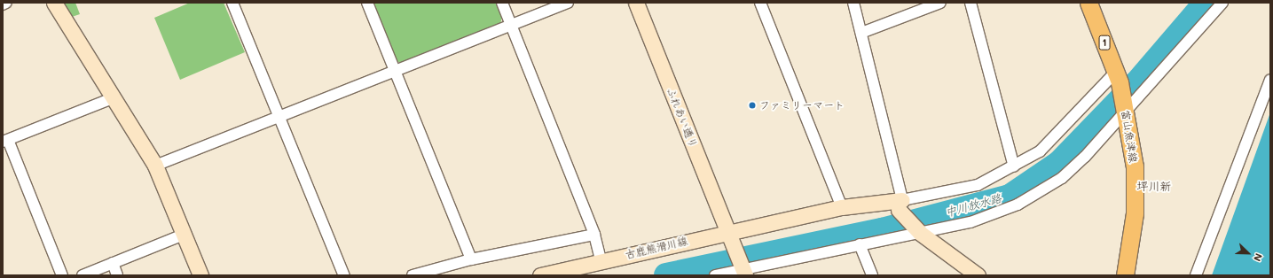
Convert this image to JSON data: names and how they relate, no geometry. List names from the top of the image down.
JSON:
{
  "streets": {
    "main road": ["1", "富山魚津線"],
    "street": ["ふれあい通り", "古鹿熊滑川線"]
  },
  "crossings": [
    ["ふれあい通り", "古鹿熊滑川線"]
  ],
  "districts": ["坪川新"],
  "water": ["中川放水路"],
  "places": ["ファミリーマート"],
  "north": "bottom right"
}
